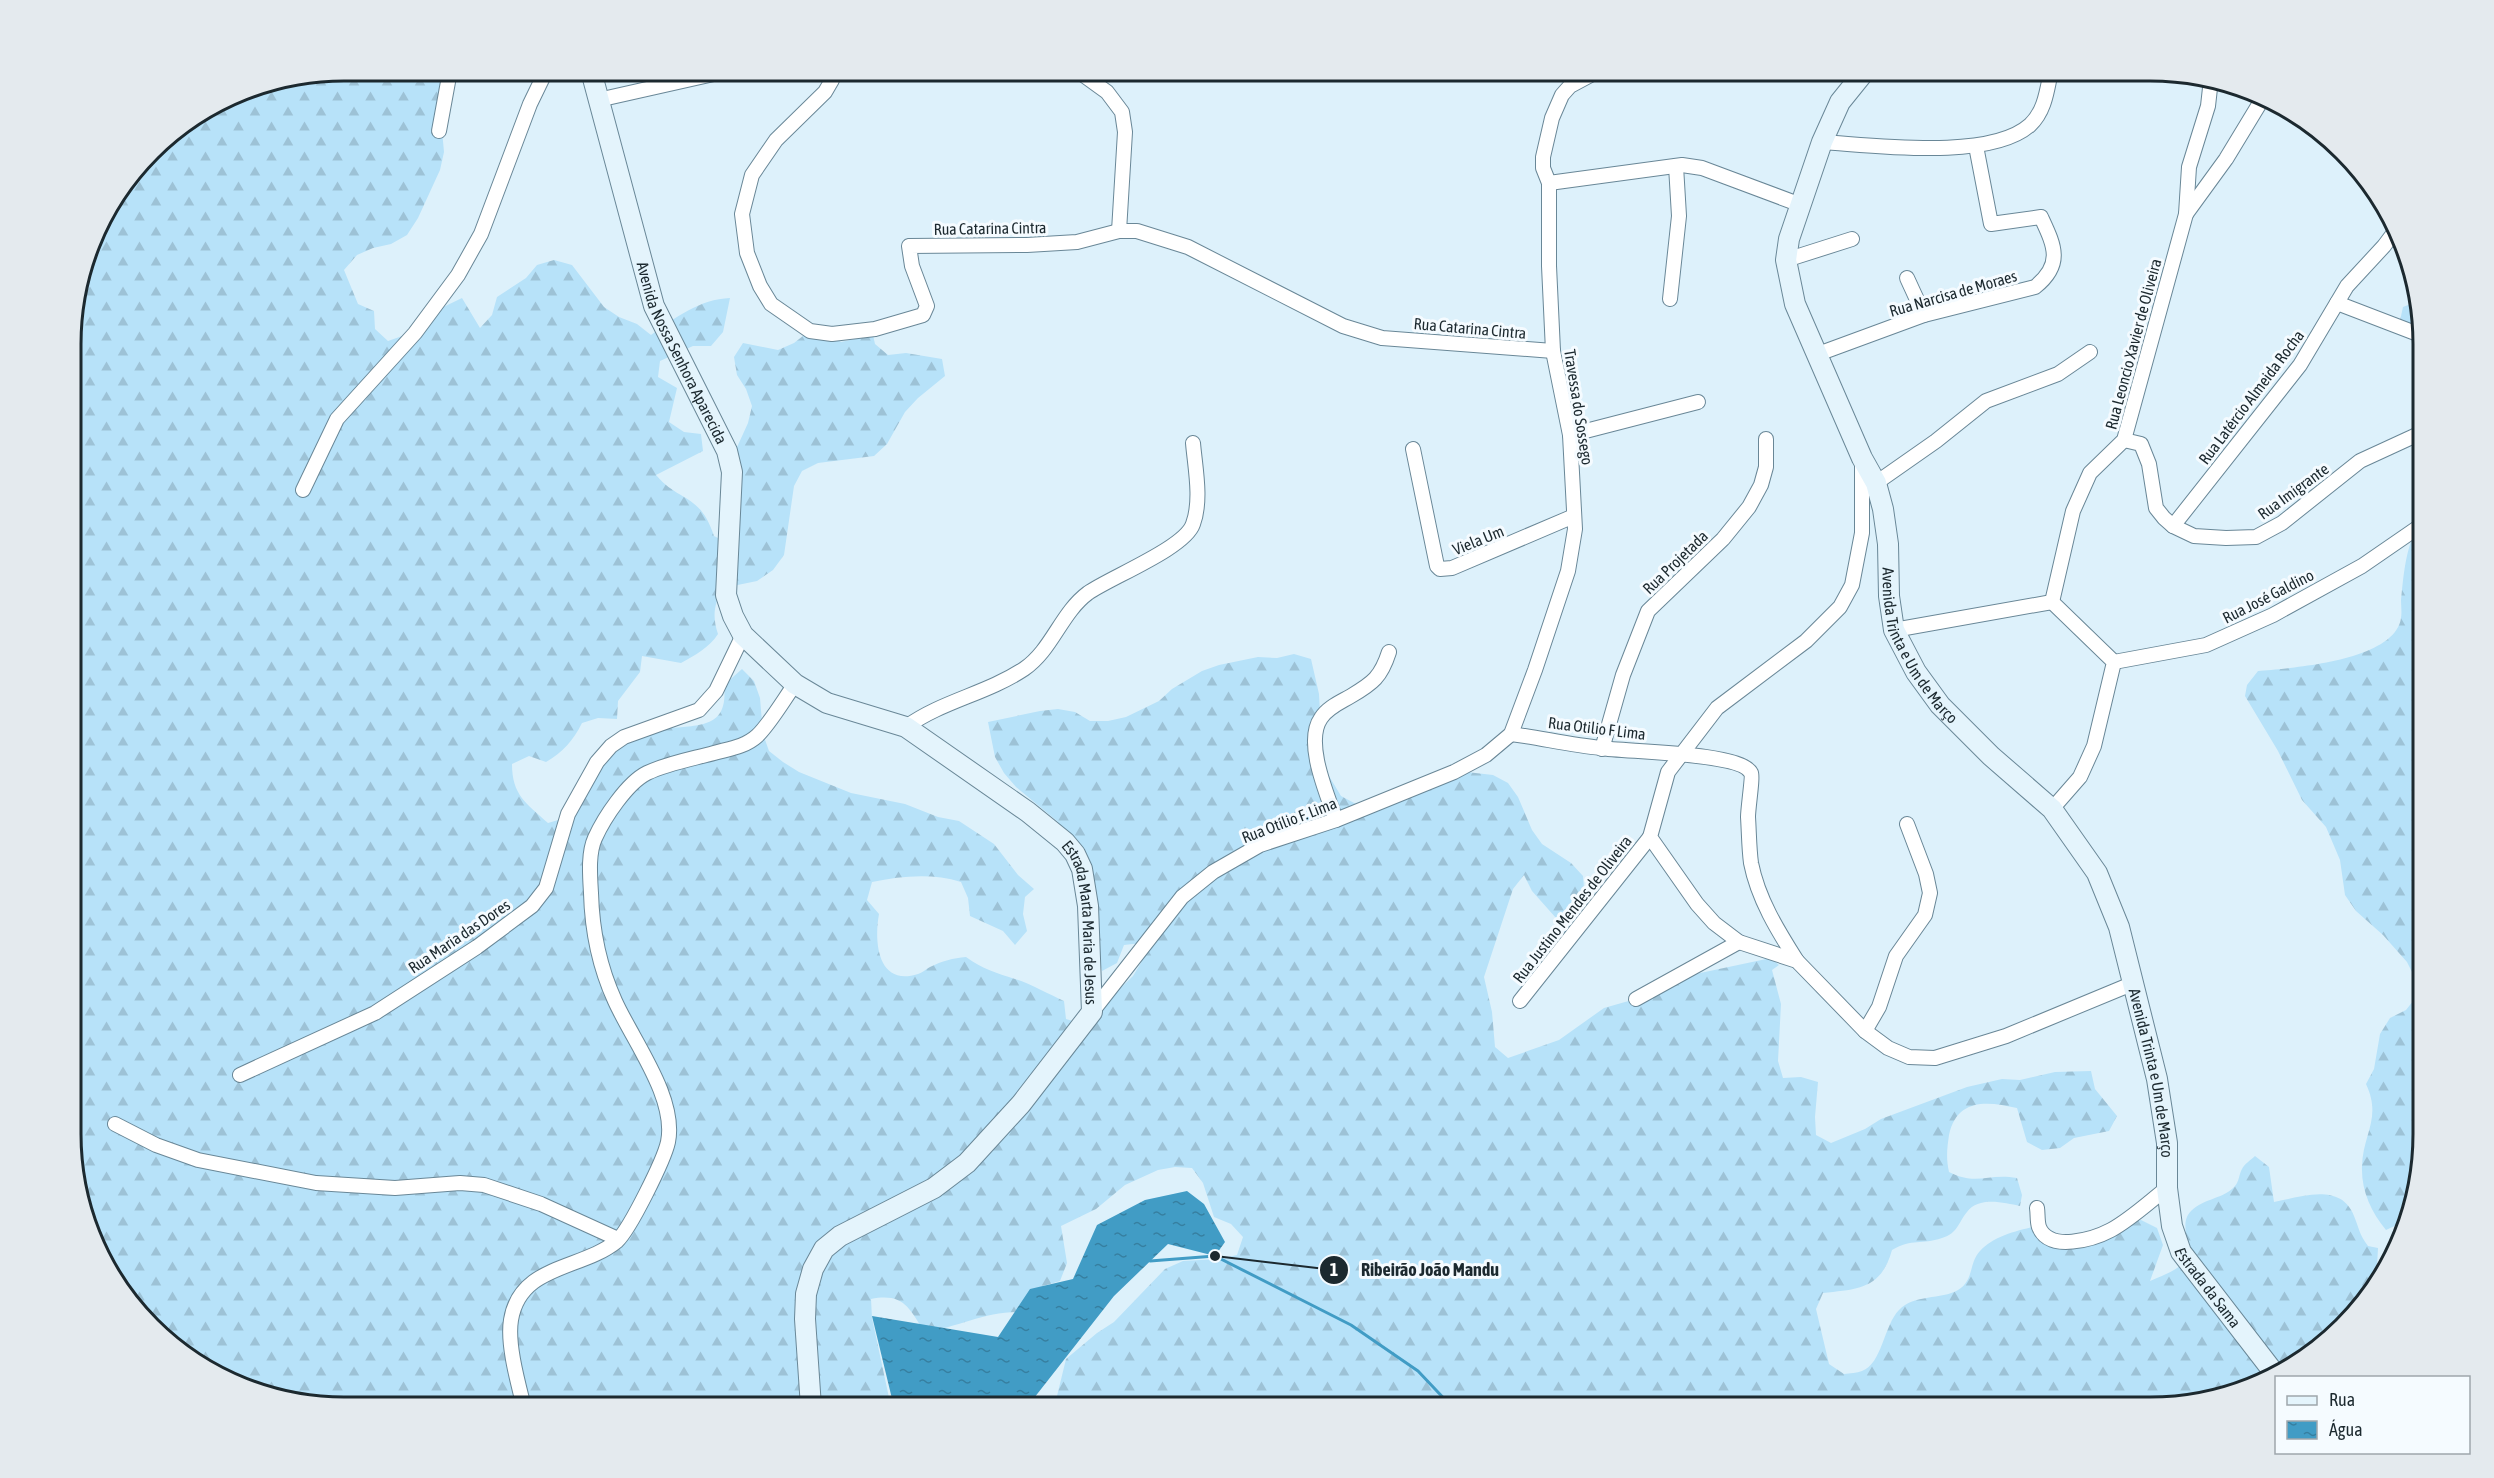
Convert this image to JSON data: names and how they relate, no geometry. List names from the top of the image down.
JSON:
{
  "streets": {
    "street": [
      "Rua Catarina Cintra",
      "Rua Narcisa de Moraes",
      "Rua Leoncio Xavier de Oliveira",
      "Avenida Nossa Senhora Aparecida",
      "Rua Latércio Almeida Rocha",
      "Travessa do Sossego",
      "Rua Imigrante",
      "Viela Um",
      "Rua Projetada",
      "Rua José Galdino",
      "Avenida Trinta e Um de Março",
      "Rua Otilio F Lima",
      "Rua Otílio F. Lima",
      "Rua Justino Mendes de Oliveira",
      "Estrada Marta Maria de Jesus",
      "Rua Maria das Dores",
      "Estrada da Sama"
    ]
  },
  "crossings": [
    ["Rua Catarina Cintra", "Travessa do Sossego"],
    ["Rua Narcisa de Moraes", "Avenida Trinta e Um de Março"],
    ["Avenida Nossa Senhora Aparecida", "Estrada Marta Maria de Jesus"],
    ["Avenida Nossa Senhora Aparecida", "Rua Maria das Dores"],
    ["Rua Latércio Almeida Rocha", "Rua Imigrante"],
    ["Travessa do Sossego", "Viela Um"],
    ["Travessa do Sossego", "Rua Otilio F Lima"],
    ["Travessa do Sossego", "Rua Otílio F. Lima"],
    ["Rua Projetada", "Rua Otilio F Lima"],
    ["Avenida Trinta e Um de Março", "Estrada da Sama"],
    ["Rua Otilio F Lima", "Rua Otílio F. Lima"],
    ["Rua Otílio F. Lima", "Estrada Marta Maria de Jesus"],
    ["Estrada Marta Maria de Jesus", "Rua Maria das Dores"]
  ],
  "places": ["Ribeirão João Mandu"],
  "legend": ["Rua", "Água"]
}
